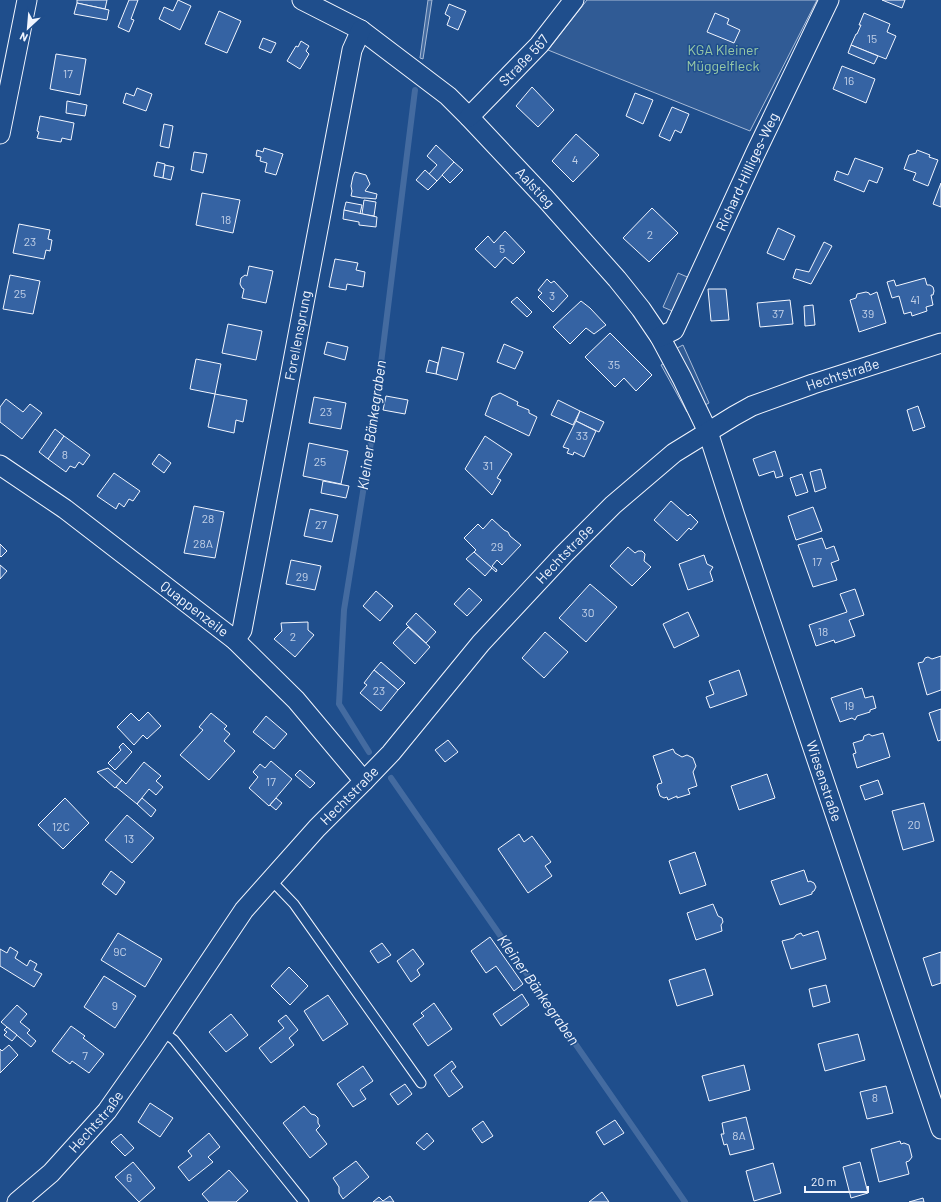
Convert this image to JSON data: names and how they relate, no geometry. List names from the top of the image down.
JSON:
{
  "streets": {
    "street": [
      "Straße 567",
      "Richard-Hilliges-Weg",
      "Aalstieg",
      "Forellensprung",
      "Hechtstraße",
      "Quappenzeile",
      "Wiesenstraße"
    ]
  },
  "crossings": [
    ["Straße 567", "Aalstieg"],
    ["Richard-Hilliges-Weg", "Aalstieg"],
    ["Aalstieg", "Forellensprung"],
    ["Aalstieg", "Hechtstraße"],
    ["Aalstieg", "Wiesenstraße"],
    ["Forellensprung", "Quappenzeile"],
    ["Hechtstraße", "Quappenzeile"],
    ["Hechtstraße", "Wiesenstraße"]
  ],
  "water": ["Kleiner Bänkegraben"],
  "parks": ["KGA Kleiner Müggelfleck"],
  "house_numbers": [
    "15",
    "17",
    "16",
    "4",
    "18",
    "2",
    "23",
    "5",
    "25",
    "3",
    "41",
    "37",
    "39",
    "35",
    "23",
    "33",
    "8",
    "25",
    "31",
    "28",
    "27",
    "28A",
    "29",
    "17",
    "29",
    "30",
    "18",
    "2",
    "23",
    "19",
    "17",
    "20",
    "12C",
    "13",
    "9C",
    "9",
    "7",
    "8",
    "8A",
    "6"
  ],
  "scale_bar": "20 m",
  "north": "bottom left"
}
